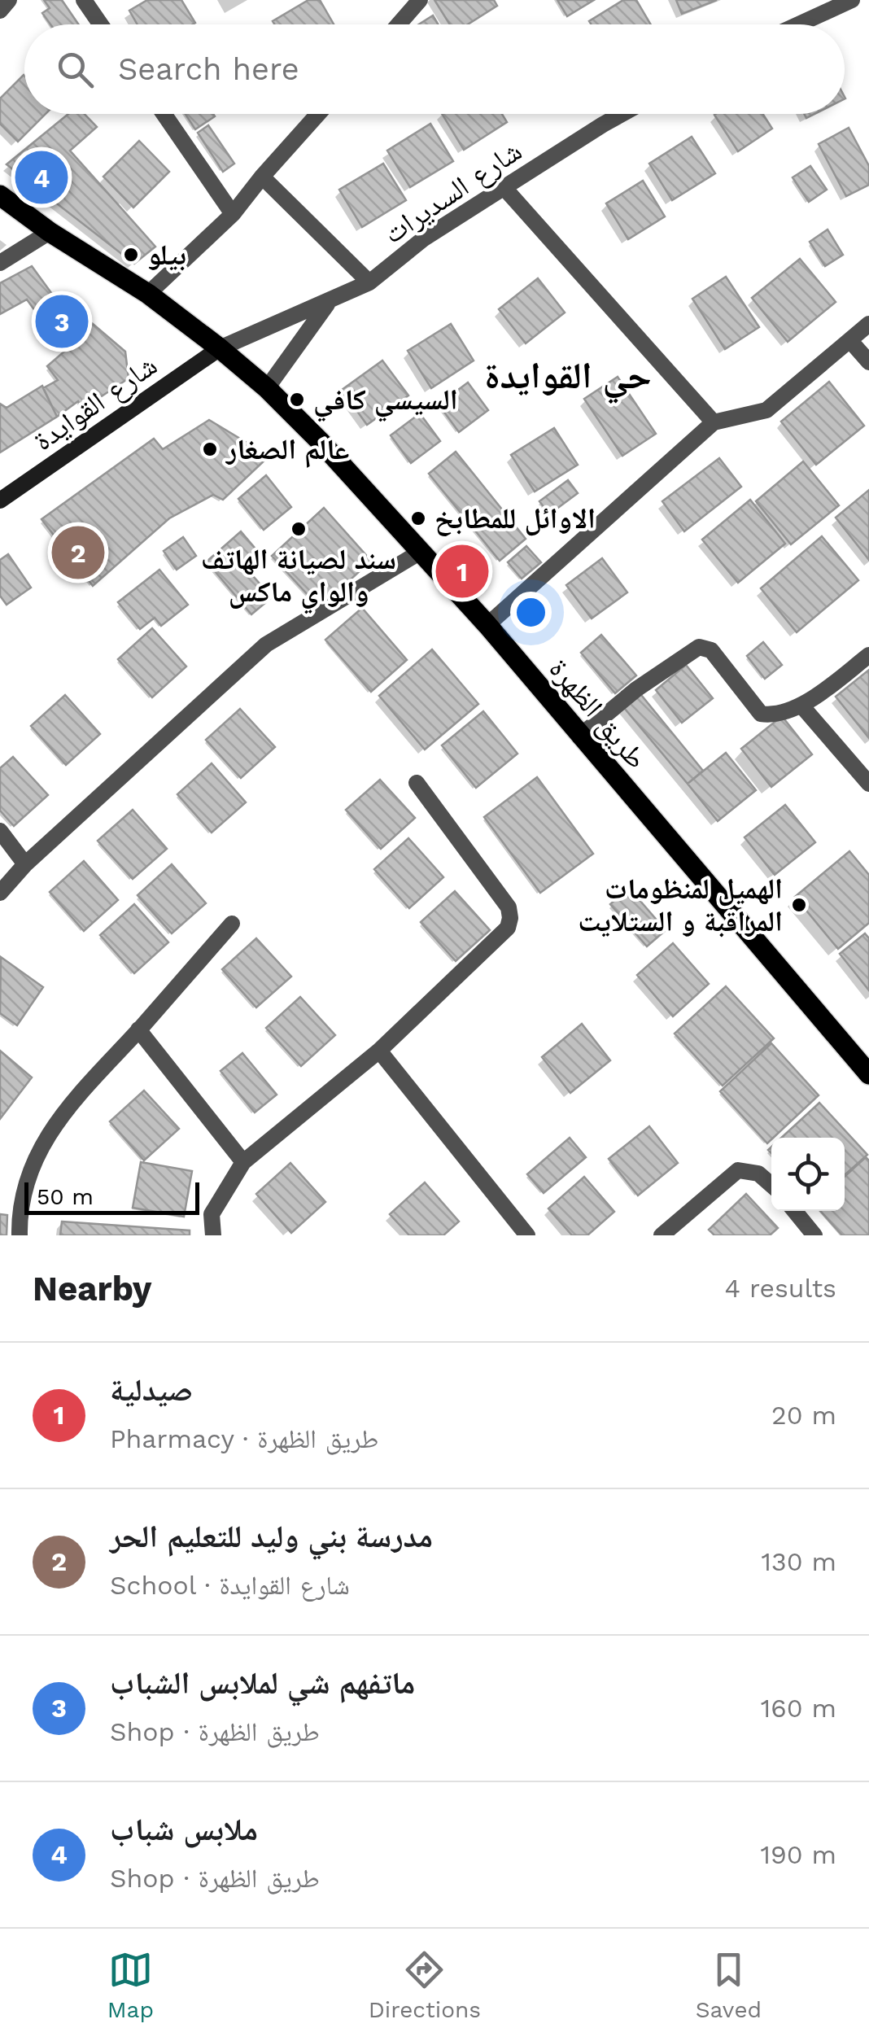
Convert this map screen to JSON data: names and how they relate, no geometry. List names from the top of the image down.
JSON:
{
  "streets": {
    "main road": ["شارع القوايدة", "طريق الظهرة"],
    "street": ["شارع السديرات"]
  },
  "crossings": [
    ["شارع السديرات", "شارع القوايدة"],
    ["شارع السديرات", "طريق الظهرة"],
    ["شارع القوايدة", "طريق الظهرة"]
  ],
  "districts": ["حي القوايدة"],
  "places": [
    "بيلو",
    "السيسي كافي",
    "عالم الصغار",
    "الاوائل للمطابخ",
    "سند لصيانة الهاتف والواي ماكس",
    "الهميل لمنظومات المراقبة و الستلايت"
  ],
  "scale_bar": "50 m",
  "page": {
    "search": "Search here",
    "pins": [
      "4",
      "3",
      "2",
      "1"
    ],
    "scale": "50 m",
    "heading": ["Nearby", "4 results"],
    "list": [
      {
        "mark": "1",
        "name": "صيدلية",
        "note": "Pharmacy · طريق الظهرة",
        "value": "20 m"
      },
      {
        "mark": "2",
        "name": "مدرسة بني وليد للتعليم الحر",
        "note": "School · شارع القوايدة",
        "value": "130 m"
      },
      {
        "mark": "3",
        "name": "ماتفهم شي لملابس الشباب",
        "note": "Shop · طريق الظهرة",
        "value": "160 m"
      },
      {
        "mark": "4",
        "name": "ملابس شباب",
        "note": "Shop · طريق الظهرة",
        "value": "190 m"
      }
    ],
    "nav": ["Map", "Directions", "Saved"]
  }
}
